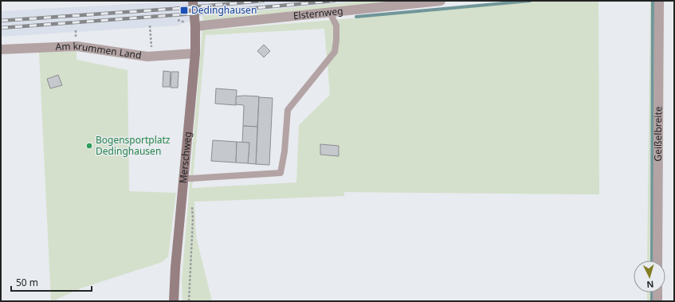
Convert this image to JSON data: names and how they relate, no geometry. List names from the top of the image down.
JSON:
{
  "streets": {
    "street": [
      "Elsternweg",
      "Am krummen Land",
      "Geißelbreite",
      "Merschweg"
    ]
  },
  "crossings": [
    ["Elsternweg", "Merschweg"],
    ["Am krummen Land", "Merschweg"]
  ],
  "places": {
    "transit": ["Dedinghausen"],
    "other": ["Bogensportplatz Dedinghausen"]
  },
  "scale_bar": "50 m",
  "north": "bottom"
}
